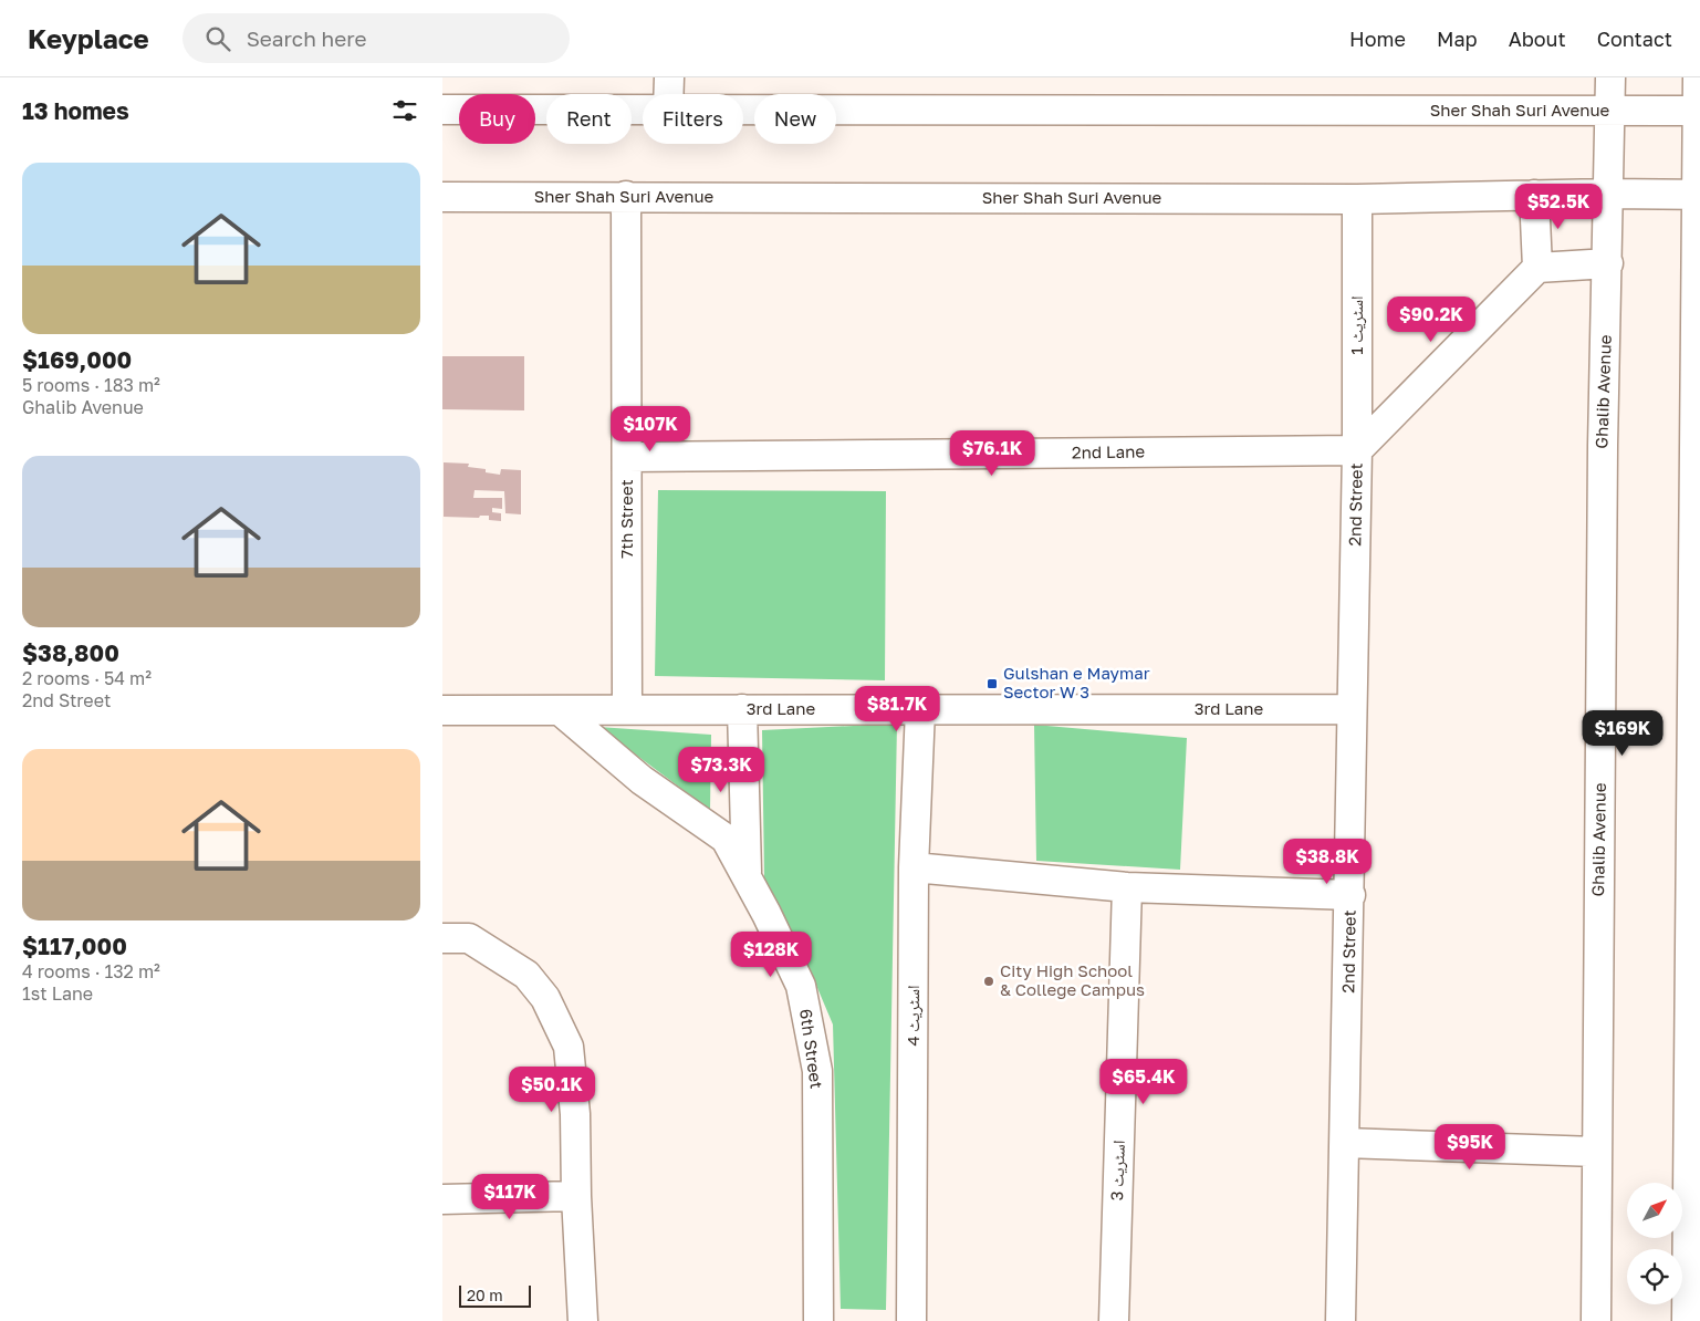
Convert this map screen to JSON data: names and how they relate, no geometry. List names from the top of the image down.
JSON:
{
  "streets": {
    "street": [
      "Sher Shah Suri Avenue",
      "اسٹریٹ 1",
      "Ghalib Avenue",
      "2nd Lane",
      "2nd Street",
      "7th Street",
      "3rd Lane",
      "اسٹریٹ 4",
      "6th Street",
      "اسٹریٹ 3"
    ]
  },
  "crossings": [
    ["Sher Shah Suri Avenue", "اسٹریٹ 1"],
    ["Sher Shah Suri Avenue", "Ghalib Avenue"],
    ["Sher Shah Suri Avenue", "7th Street"],
    ["اسٹریٹ 1", "2nd Lane"],
    ["اسٹریٹ 1", "2nd Street"],
    ["2nd Lane", "2nd Street"],
    ["2nd Lane", "7th Street"],
    ["2nd Street", "3rd Lane"],
    ["7th Street", "3rd Lane"],
    ["3rd Lane", "اسٹریٹ 4"],
    ["3rd Lane", "6th Street"]
  ],
  "places": {
    "transit": ["Gulshan e Maymar Sector W 3"],
    "other": ["City High School & College Campus"]
  },
  "scale_bar": "20 m",
  "north": "top right",
  "page": {
    "header": "Keyplace",
    "search": "Search here",
    "nav": [
      "Home",
      "Map",
      "About",
      "Contact"
    ],
    "heading": "13 homes",
    "chip": [
      "Buy",
      "Rent",
      "Filters",
      "New"
    ],
    "list": [
      {
        "name": "$169,000",
        "note": "5 rooms · 183 m² · Ghalib Avenue"
      },
      {
        "name": "$38,800",
        "note": "2 rooms · 54 m² · 2nd Street"
      },
      {
        "name": "$117,000",
        "note": "4 rooms · 132 m² · 1st Lane"
      }
    ],
    "price": [
      "$52.5K",
      "$90.2K",
      "$107K",
      "$76.1K",
      "$81.7K",
      "$169K",
      "$73.3K",
      "$38.8K",
      "$128K",
      "$65.4K",
      "$50.1K",
      "$95K",
      "$117K"
    ],
    "scale": "20 m"
  }
}
